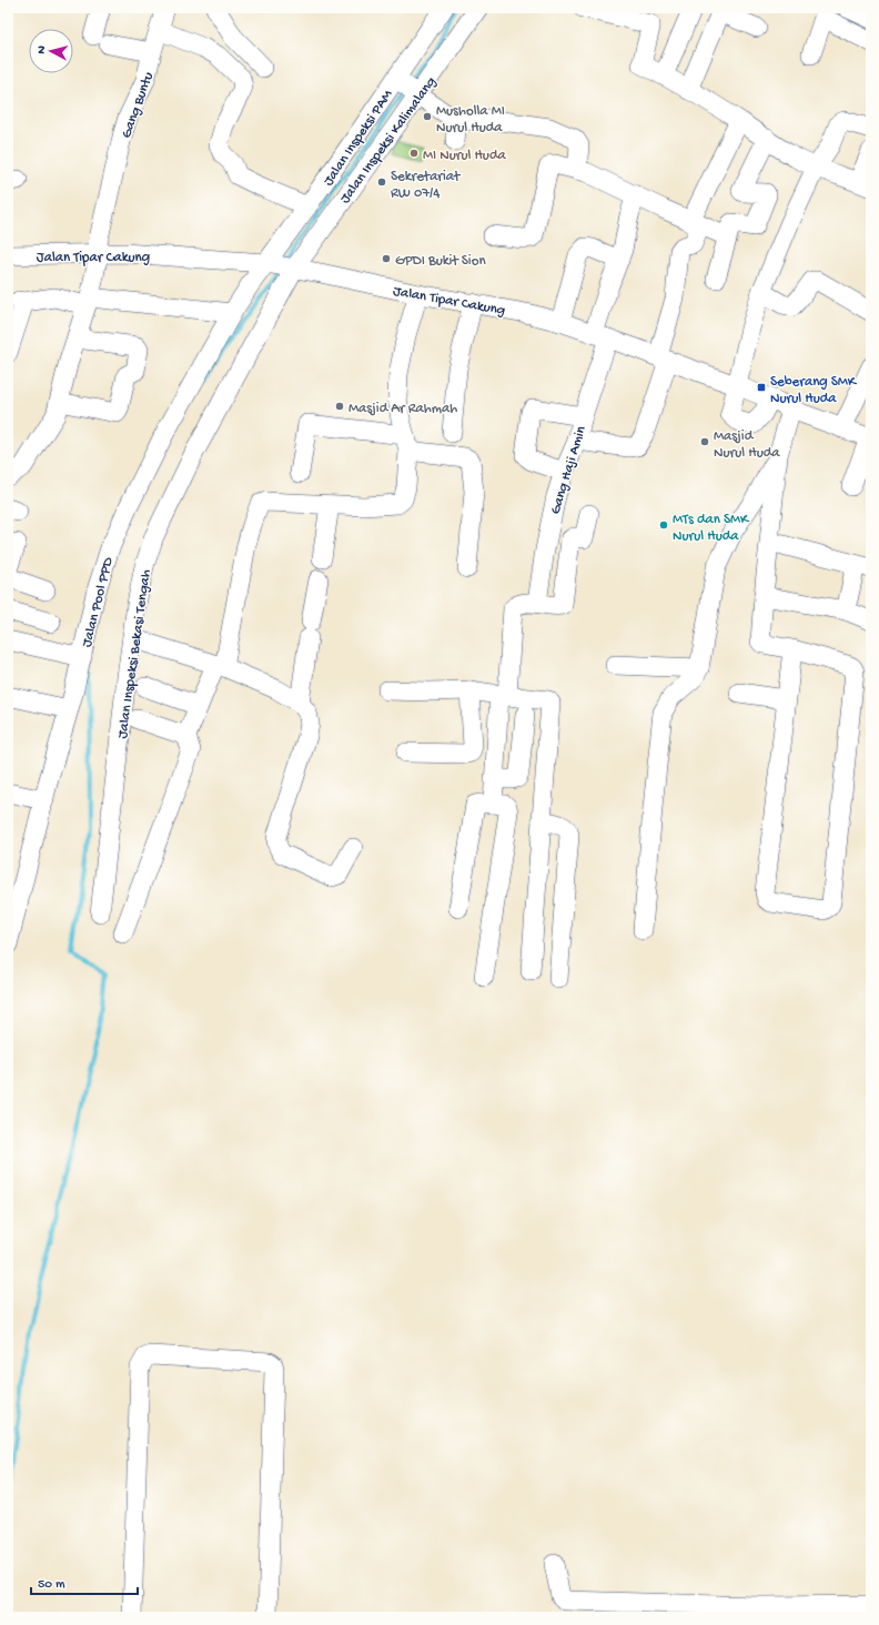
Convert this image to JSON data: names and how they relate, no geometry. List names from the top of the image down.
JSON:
{
  "streets": {
    "street": [
      "Gang Buntu",
      "Jalan Inspeksi PAM",
      "Jalan Inspeksi Kalimalang",
      "Jalan Tipar Cakung",
      "Gang Haji Amin",
      "Jalan Pool PPD",
      "Jalan Inspeksi Bekasi Tengah"
    ]
  },
  "crossings": [
    ["Gang Buntu", "Jalan Tipar Cakung"],
    ["Jalan Inspeksi PAM", "Jalan Tipar Cakung"],
    ["Jalan Inspeksi PAM", "Jalan Pool PPD"],
    ["Jalan Inspeksi Kalimalang", "Jalan Tipar Cakung"],
    ["Jalan Inspeksi Kalimalang", "Jalan Inspeksi Bekasi Tengah"],
    ["Jalan Tipar Cakung", "Gang Haji Amin"],
    ["Jalan Tipar Cakung", "Jalan Pool PPD"],
    ["Jalan Tipar Cakung", "Jalan Inspeksi Bekasi Tengah"]
  ],
  "places": {
    "other": [
      "Musholla MI Nurul Huda",
      "MI Nurul Huda",
      "Sekretariat RW 07/4",
      "GPDI Bukit Sion",
      "Masjid Ar Rahmah",
      "Masjid Nurul Huda",
      "MTs dan SMK Nurul Huda"
    ],
    "transit": ["Seberang SMK Nurul Huda"]
  },
  "scale_bar": "50 m",
  "north": "left"
}
